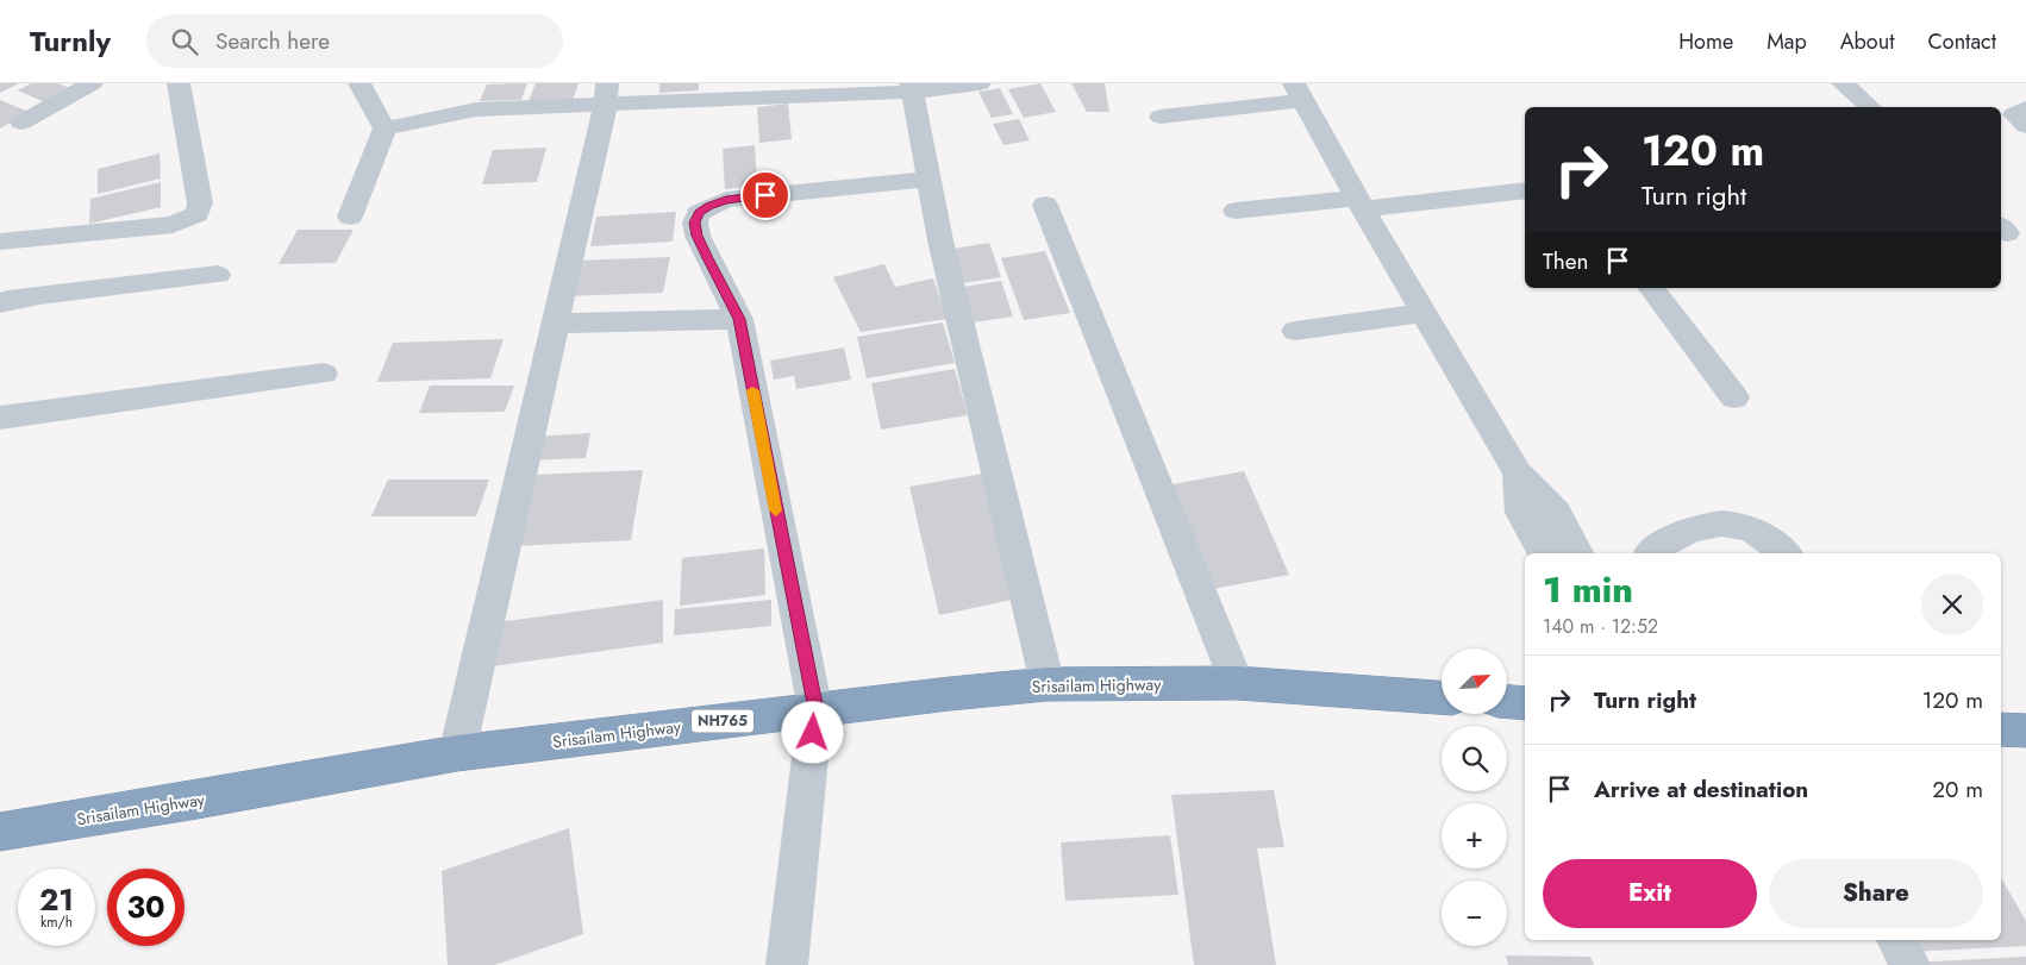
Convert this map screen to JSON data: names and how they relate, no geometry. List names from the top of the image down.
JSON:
{
  "streets": {
    "highway": ["Srisailam Highway", "NH765"]
  },
  "north": "top right",
  "page": {
    "header": "Turnly",
    "search": "Search here",
    "nav": [
      "Home",
      "Map",
      "About",
      "Contact"
    ],
    "turn": ["120 m", "Turn right"],
    "then": "Then",
    "heading": ["1 min", "140 m · 12:52"],
    "map_buttons": ["+", "−"],
    "list": [
      {
        "name": "Turn right",
        "value": "120 m"
      },
      {
        "name": "Arrive at destination",
        "value": "20 m"
      }
    ],
    "buttons": ["Exit", "Share"],
    "speed": "21 km/h",
    "limit": "30"
  }
}
